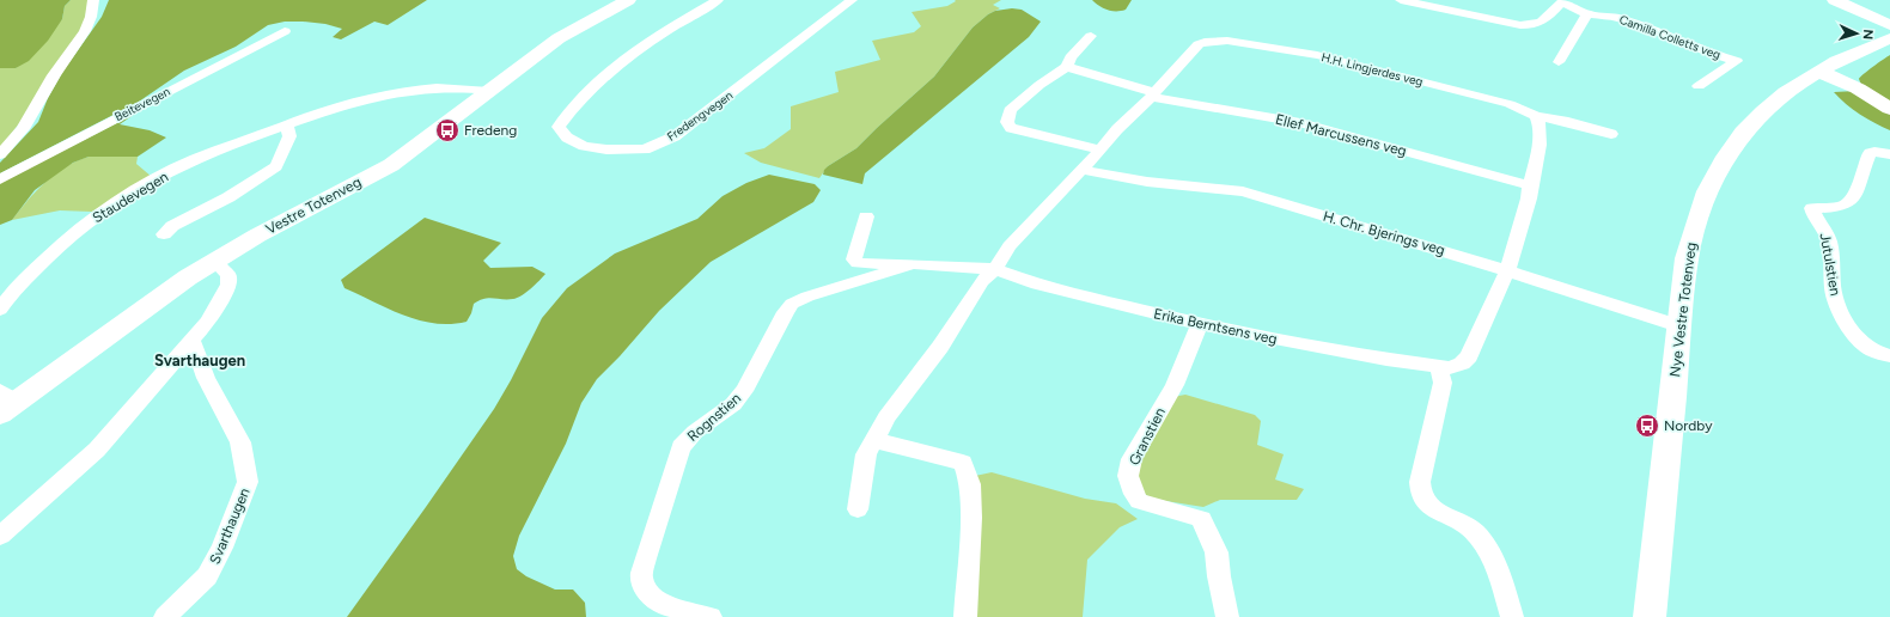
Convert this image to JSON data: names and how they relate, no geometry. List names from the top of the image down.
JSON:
{
  "streets": {
    "main road": ["Vestre Totenveg", "Nye Vestre Totenveg"],
    "street": [
      "Camilla Colletts veg",
      "H.H. Lingjerdes veg",
      "Beitevegen",
      "Fredengvegen",
      "Ellef Marcussens veg",
      "Staudevegen",
      "H. Chr. Bjerings veg",
      "Jutulstien",
      "Erika Berntsens veg",
      "Rognstien",
      "Granstien",
      "Svarthaugen"
    ]
  },
  "crossings": [
    ["H.H. Lingjerdes veg", "Ellef Marcussens veg"],
    ["Staudevegen", "Vestre Totenveg"],
    ["H. Chr. Bjerings veg", "Nye Vestre Totenveg"],
    ["Erika Berntsens veg", "Rognstien"],
    ["Erika Berntsens veg", "Granstien"]
  ],
  "districts": ["Svarthaugen"],
  "places": {
    "bus stop": ["Fredeng", "Nordby"]
  },
  "north": "right"
}
